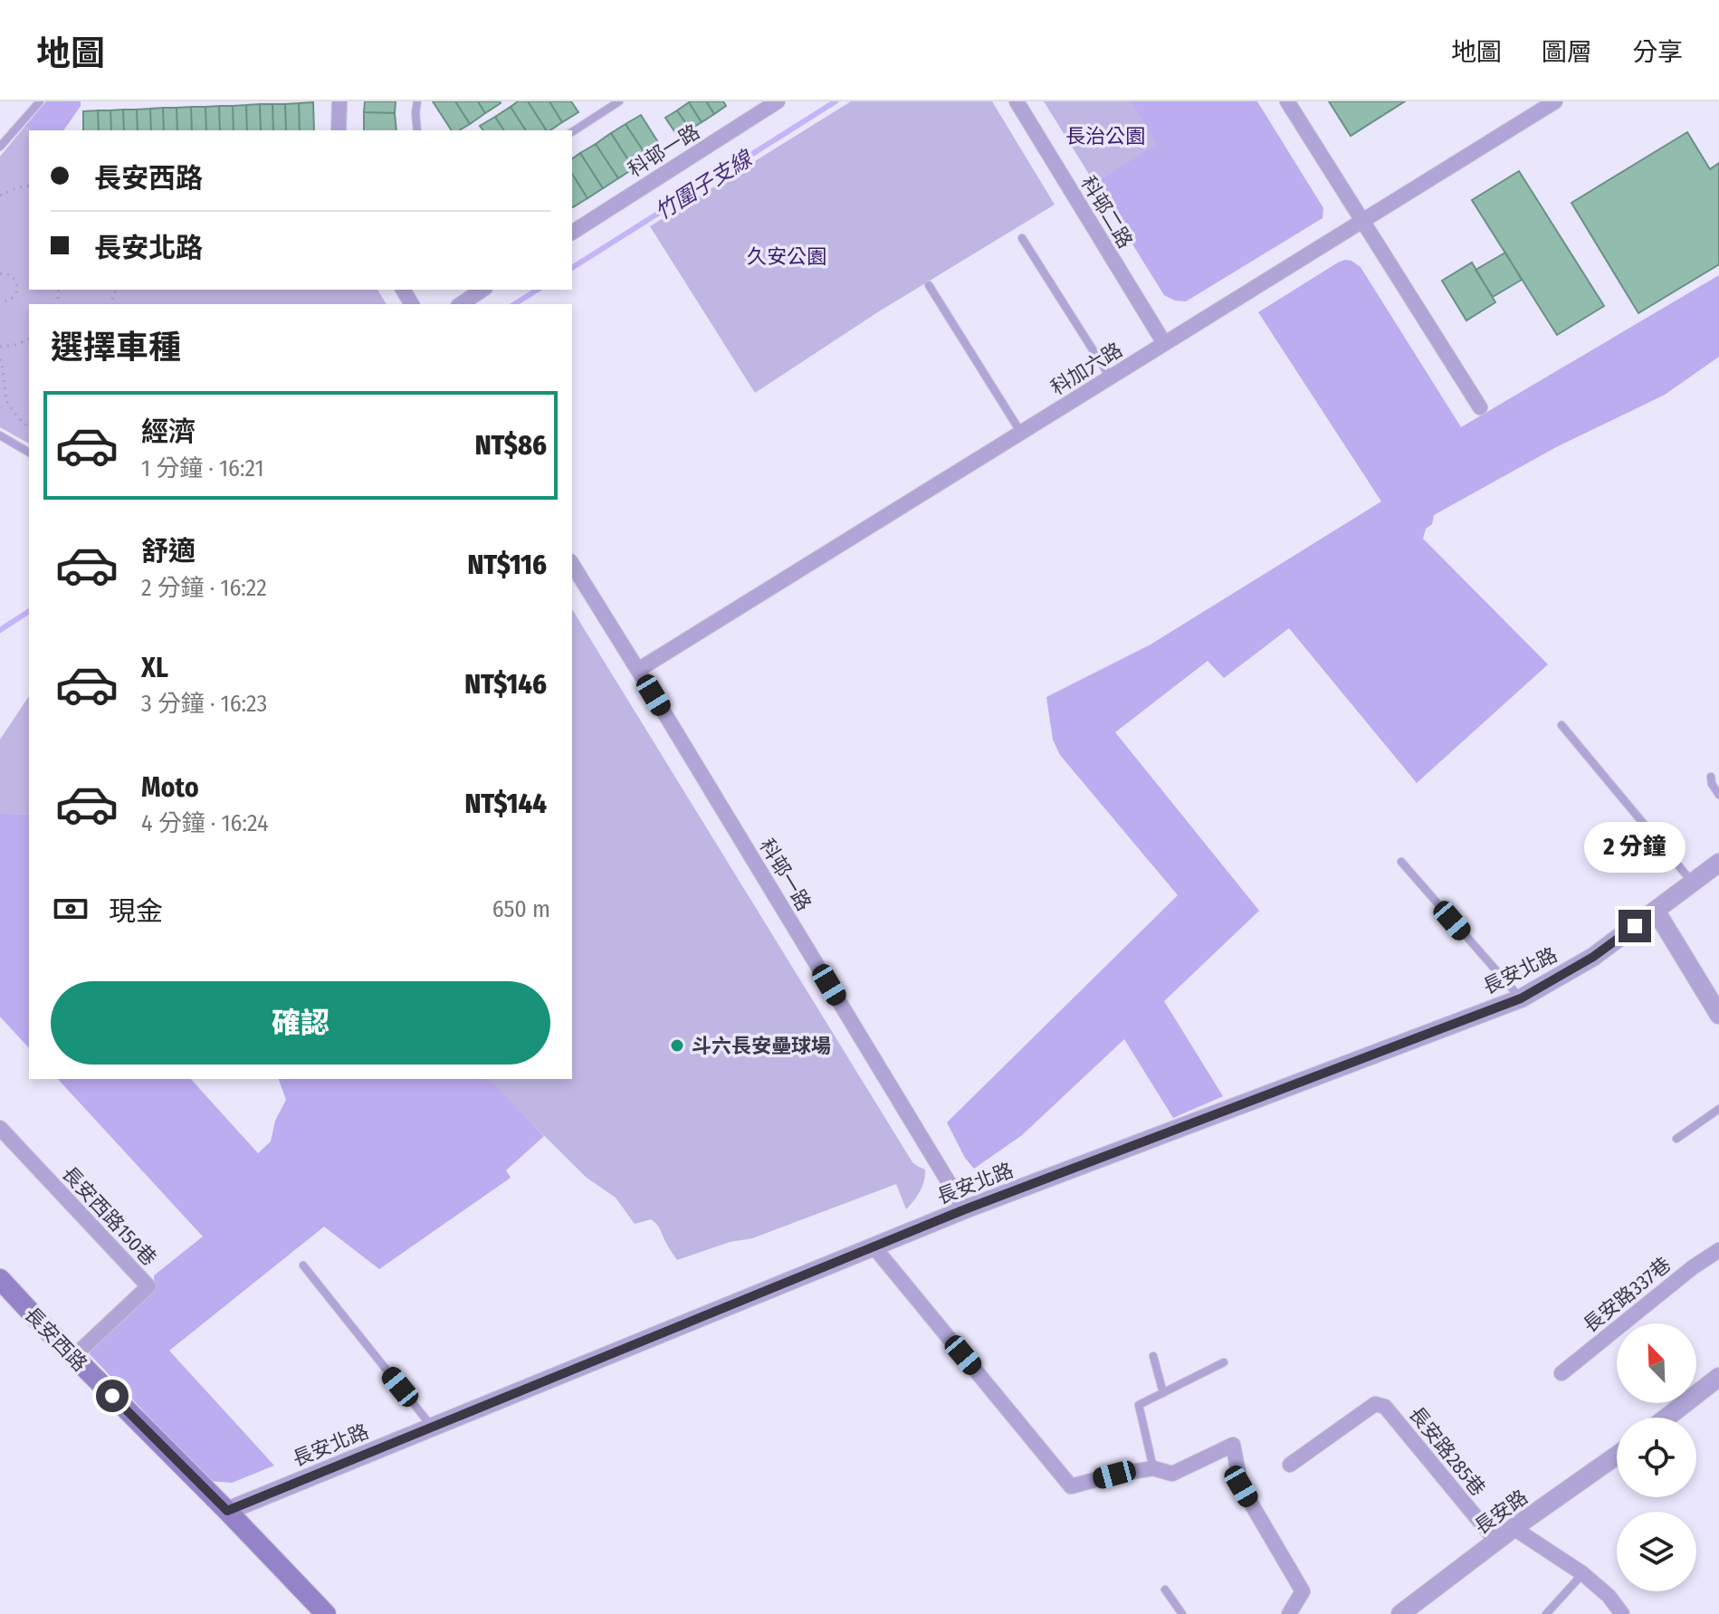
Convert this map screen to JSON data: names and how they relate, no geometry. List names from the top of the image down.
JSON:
{
  "streets": {
    "main road": ["長安西路"],
    "street": [
      "科邨一路",
      "科邨二路",
      "科加六路",
      "長安北路",
      "長安西路150巷",
      "長安路337巷",
      "長安路285巷",
      "長安路"
    ]
  },
  "crossings": [
    ["科邨一路", "科加六路"],
    ["科邨一路", "長安北路"],
    ["科邨二路", "科加六路"],
    ["長安北路", "長安西路"],
    ["長安西路150巷", "長安西路"],
    ["長安路285巷", "長安路"]
  ],
  "water": ["竹圍子支線"],
  "parks": ["長治公園", "久安公園"],
  "places": ["斗六長安壘球場"],
  "north": "top left",
  "page": {
    "header": "地圖",
    "nav": ["地圖", "圖層", "分享"],
    "banner": ["長安西路", "長安北路"],
    "heading": "選擇車種",
    "list": [
      {
        "name": "經濟",
        "note": "1 分鐘 · 16:21",
        "value": "NT$86"
      },
      {
        "name": "舒適",
        "note": "2 分鐘 · 16:22",
        "value": "NT$116"
      },
      {
        "name": "XL",
        "note": "3 分鐘 · 16:23",
        "value": "NT$146"
      },
      {
        "name": "Moto",
        "note": "4 分鐘 · 16:24",
        "value": "NT$144"
      }
    ],
    "bubble": "2 分鐘",
    "pay": ["現金", "650 m"],
    "buttons": "確認"
  }
}
